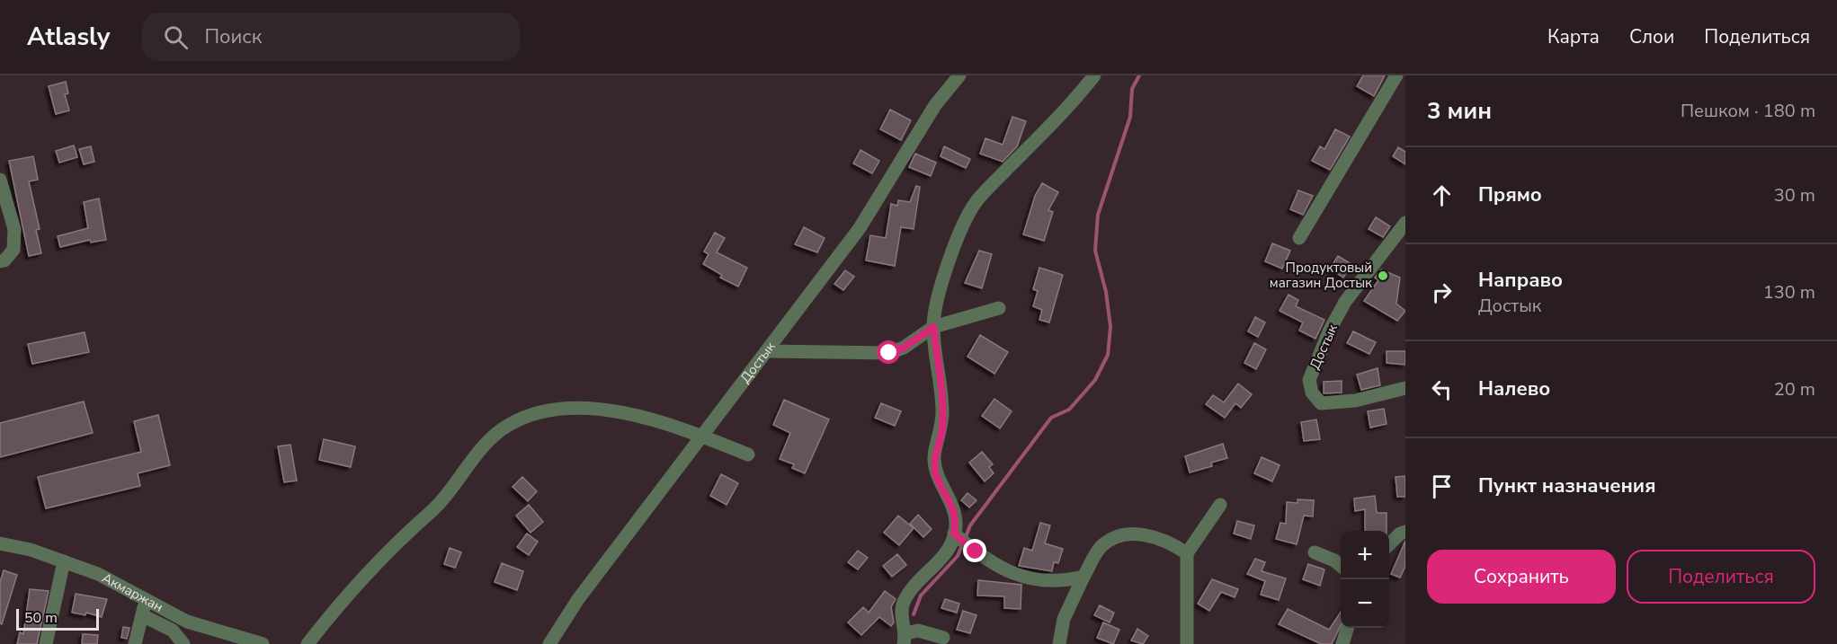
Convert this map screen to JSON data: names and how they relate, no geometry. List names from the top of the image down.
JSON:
{
  "streets": {
    "street": ["Достык", "Акмаржан"]
  },
  "places": ["Продуктовый магазин Достык"],
  "scale_bar": "50 m",
  "page": {
    "header": "Atlasly",
    "search": "Поиск",
    "nav": ["Карта", "Слои", "Поделиться"],
    "heading": ["3 мин", "Пешком · 180 m"],
    "list": [
      ["Прямо", "30 m"],
      ["Направо", "Достык", "130 m"],
      ["Налево", "20 m"],
      "Пункт назначения"
    ],
    "map_buttons": ["+", "−"],
    "buttons": ["Сохранить", "Поделиться"],
    "scale": "50 m"
  }
}
